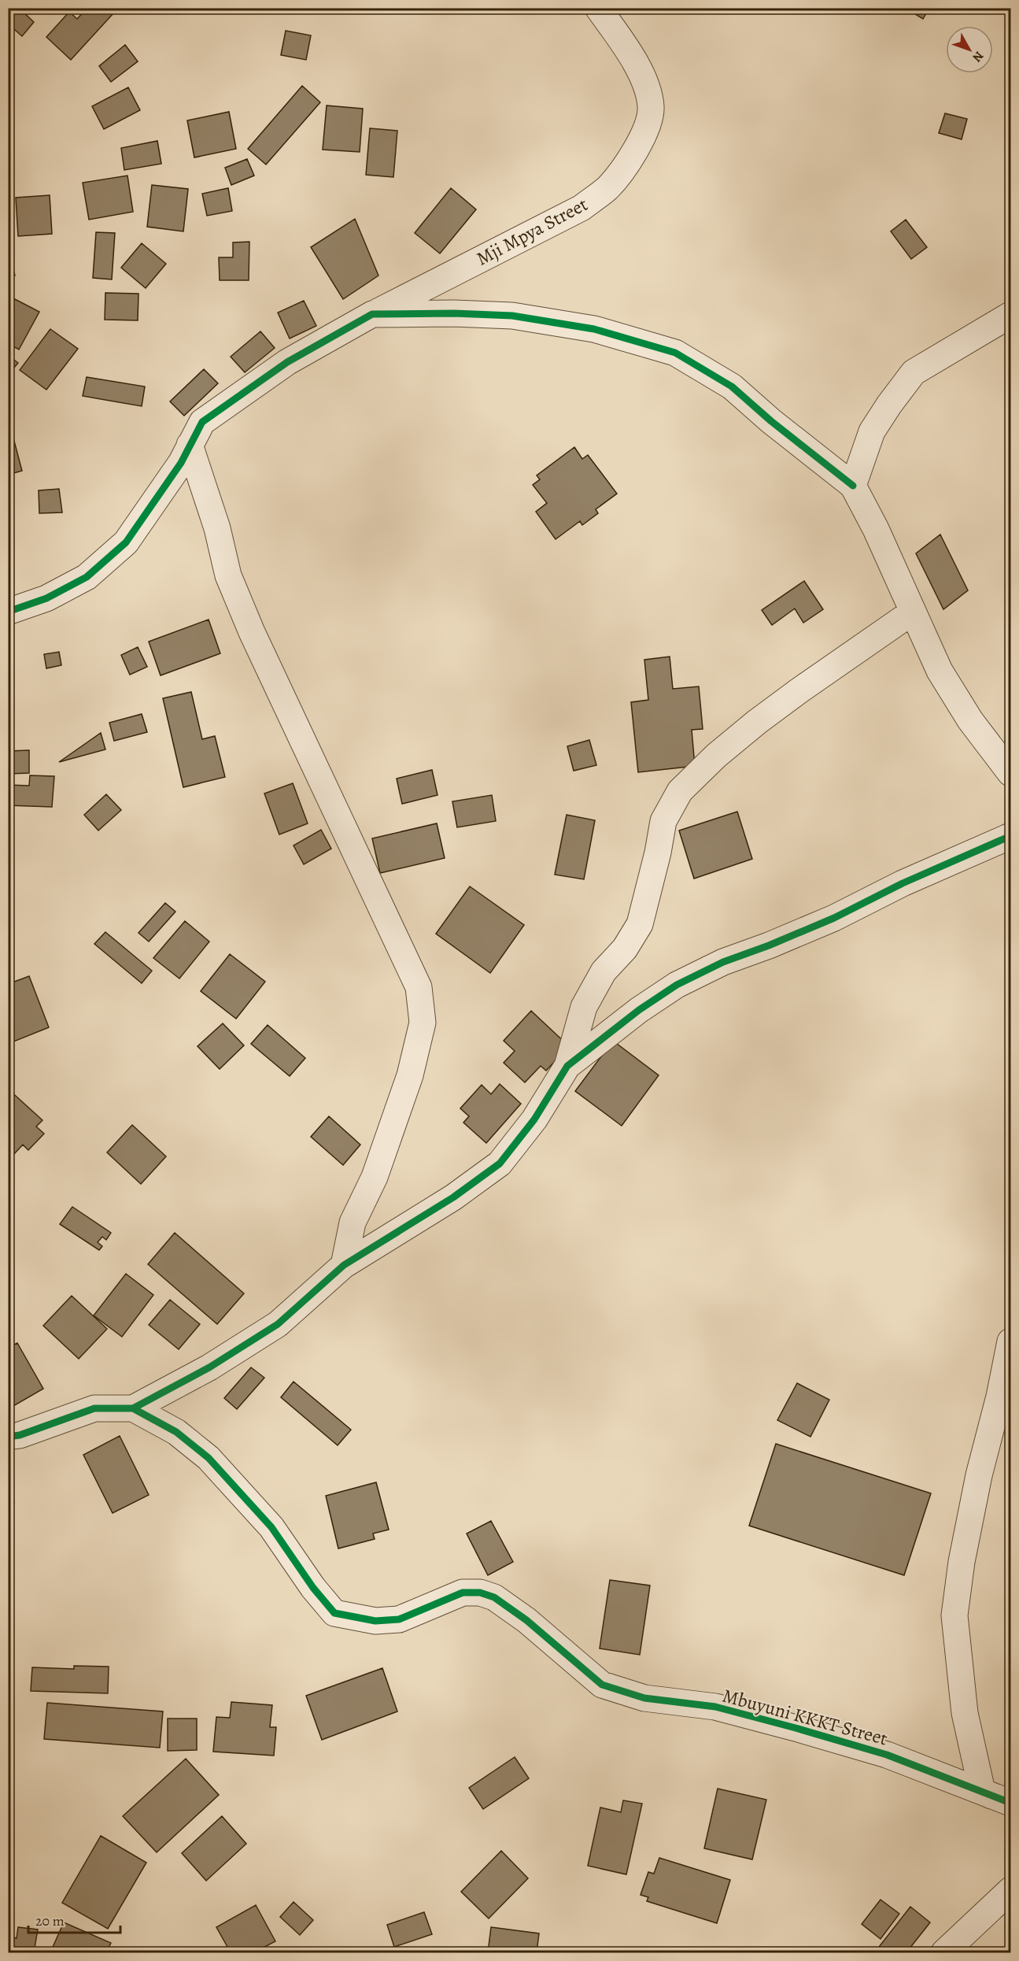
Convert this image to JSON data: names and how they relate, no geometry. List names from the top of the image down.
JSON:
{
  "streets": {
    "street": ["Mji Mpya Street", "Mbuyuni KKKT Street"]
  },
  "scale_bar": "20 m",
  "north": "bottom right"
}
